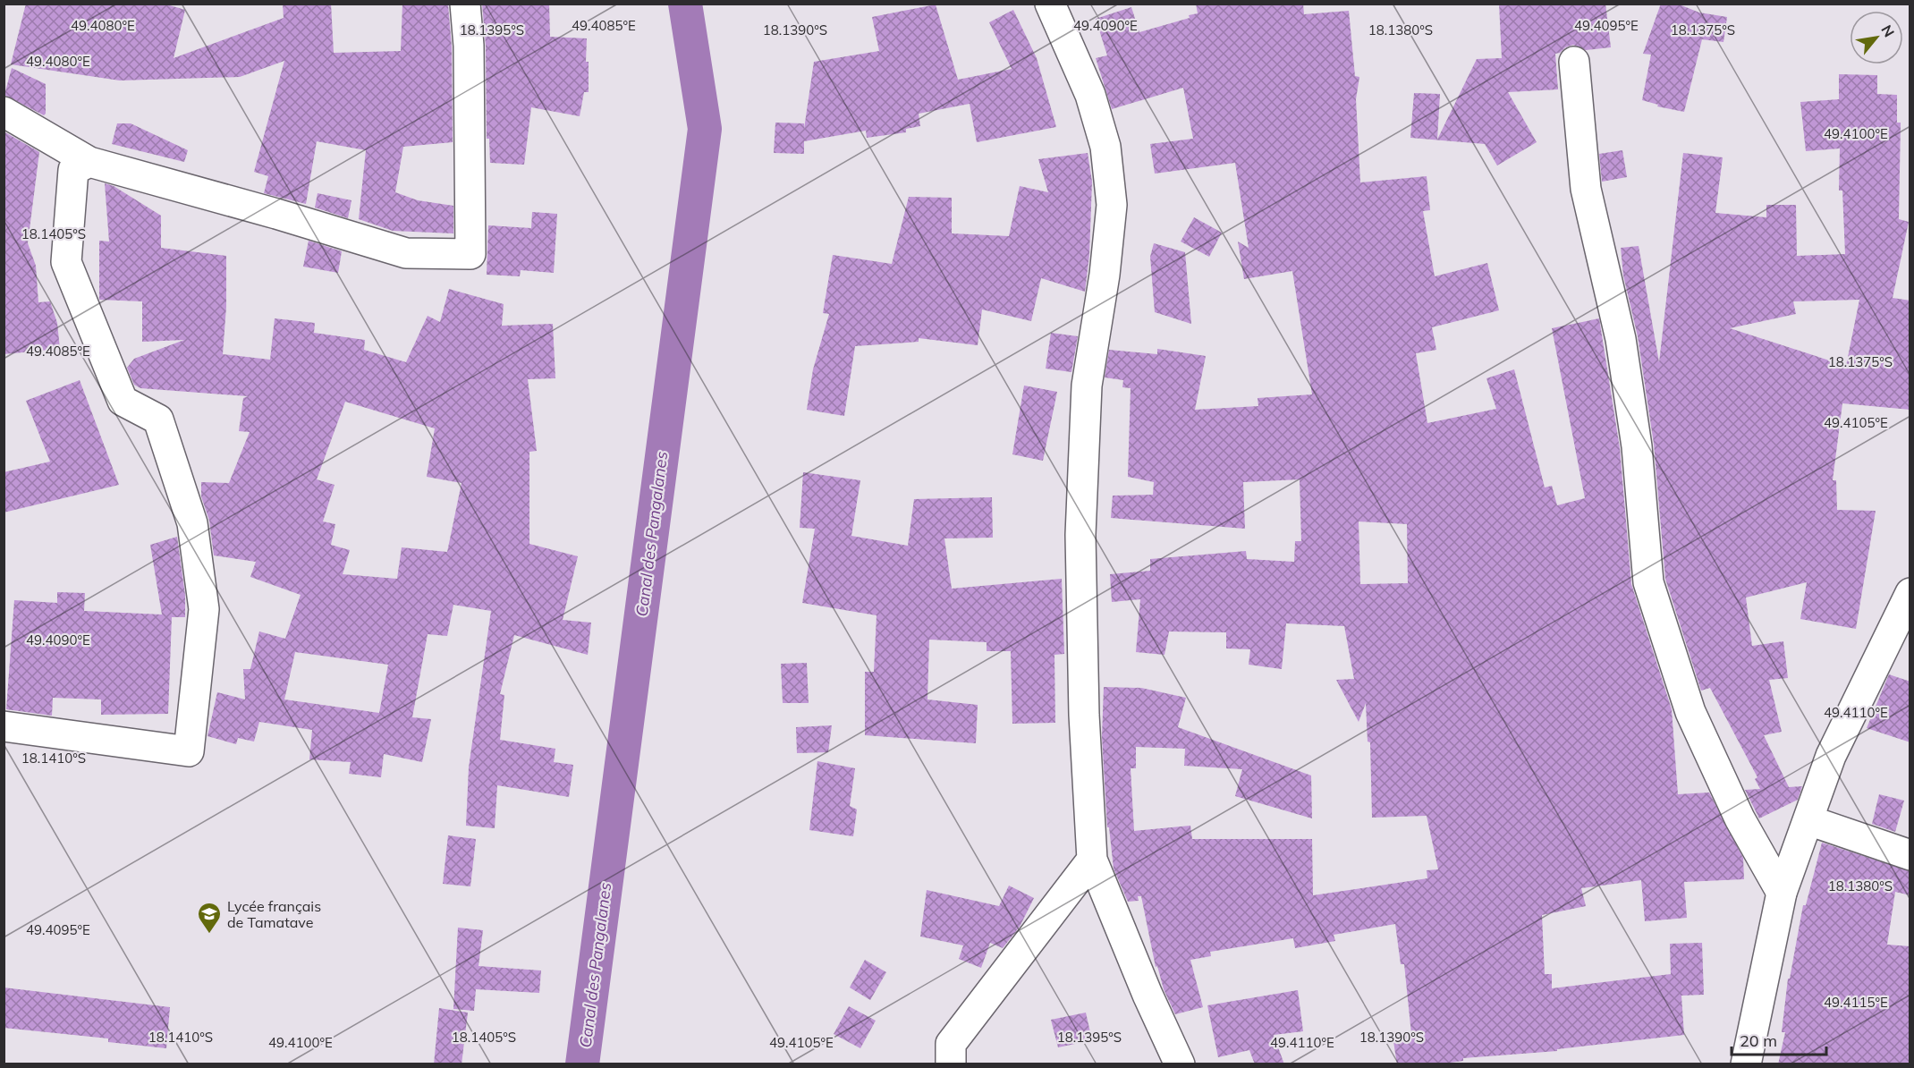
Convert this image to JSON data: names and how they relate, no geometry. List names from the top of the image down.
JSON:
{
  "water": ["Canal des Pangalanes"],
  "places": {
    "school or university": ["Lycée français de Tamatave"]
  },
  "scale_bar": "20 m",
  "north": "top right",
  "coordinates": [
    "49.4080°E",
    "49.4085°E",
    "49.4090°E",
    "49.4095°E",
    "18.1395°S",
    "18.1390°S",
    "18.1380°S",
    "18.1375°S",
    "49.4100°E",
    "18.1405°S",
    "49.4105°E",
    "49.4110°E",
    "18.1410°S",
    "49.4115°E"
  ]
}
